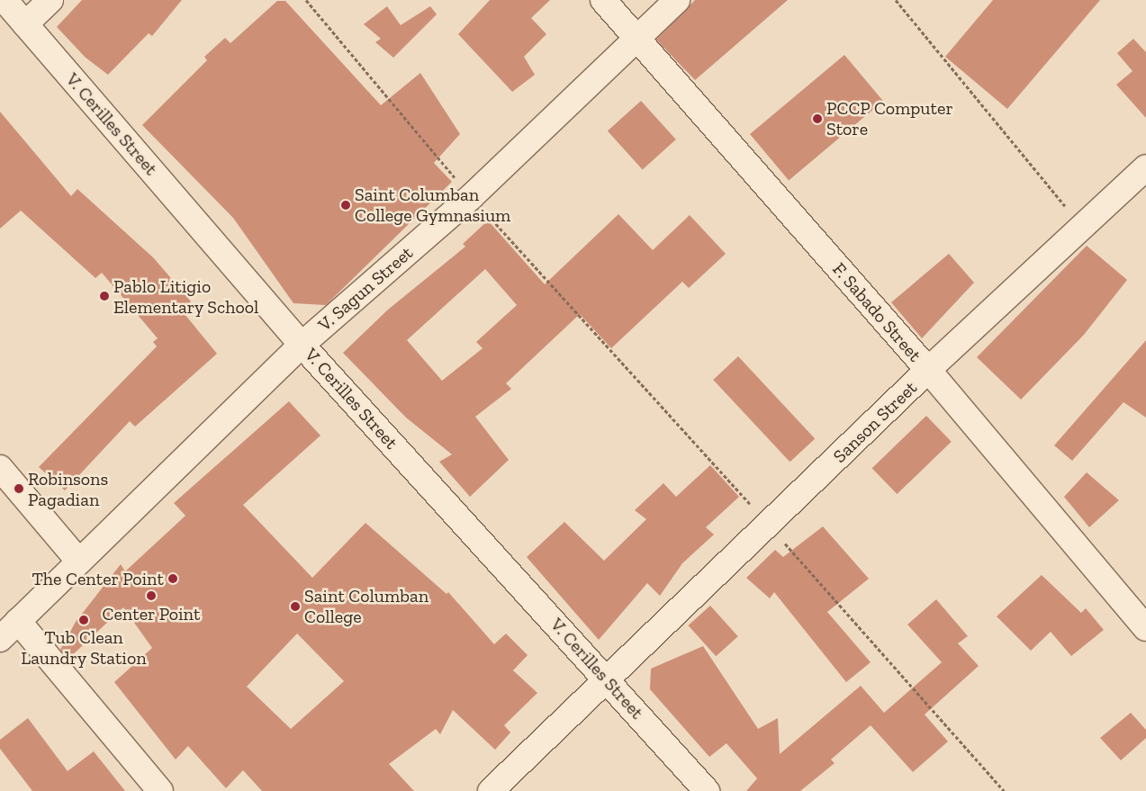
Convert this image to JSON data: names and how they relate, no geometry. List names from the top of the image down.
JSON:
{
  "streets": {
    "street": [
      "V. Cerilles Street",
      "V. Sagun Street",
      "F. Sabado Street",
      "Sanson Street"
    ]
  },
  "crossings": [
    ["V. Cerilles Street", "V. Sagun Street"],
    ["V. Cerilles Street", "Sanson Street"],
    ["V. Sagun Street", "F. Sabado Street"],
    ["F. Sabado Street", "Sanson Street"]
  ],
  "places": [
    "PCCP Computer Store",
    "Saint Columban College Gymnasium",
    "Pablo Litigio Elementary School",
    "Robinsons Pagadian",
    "The Center Point",
    "Center Point",
    "Saint Columban College",
    "Tub Clean Laundry Station"
  ]
}
